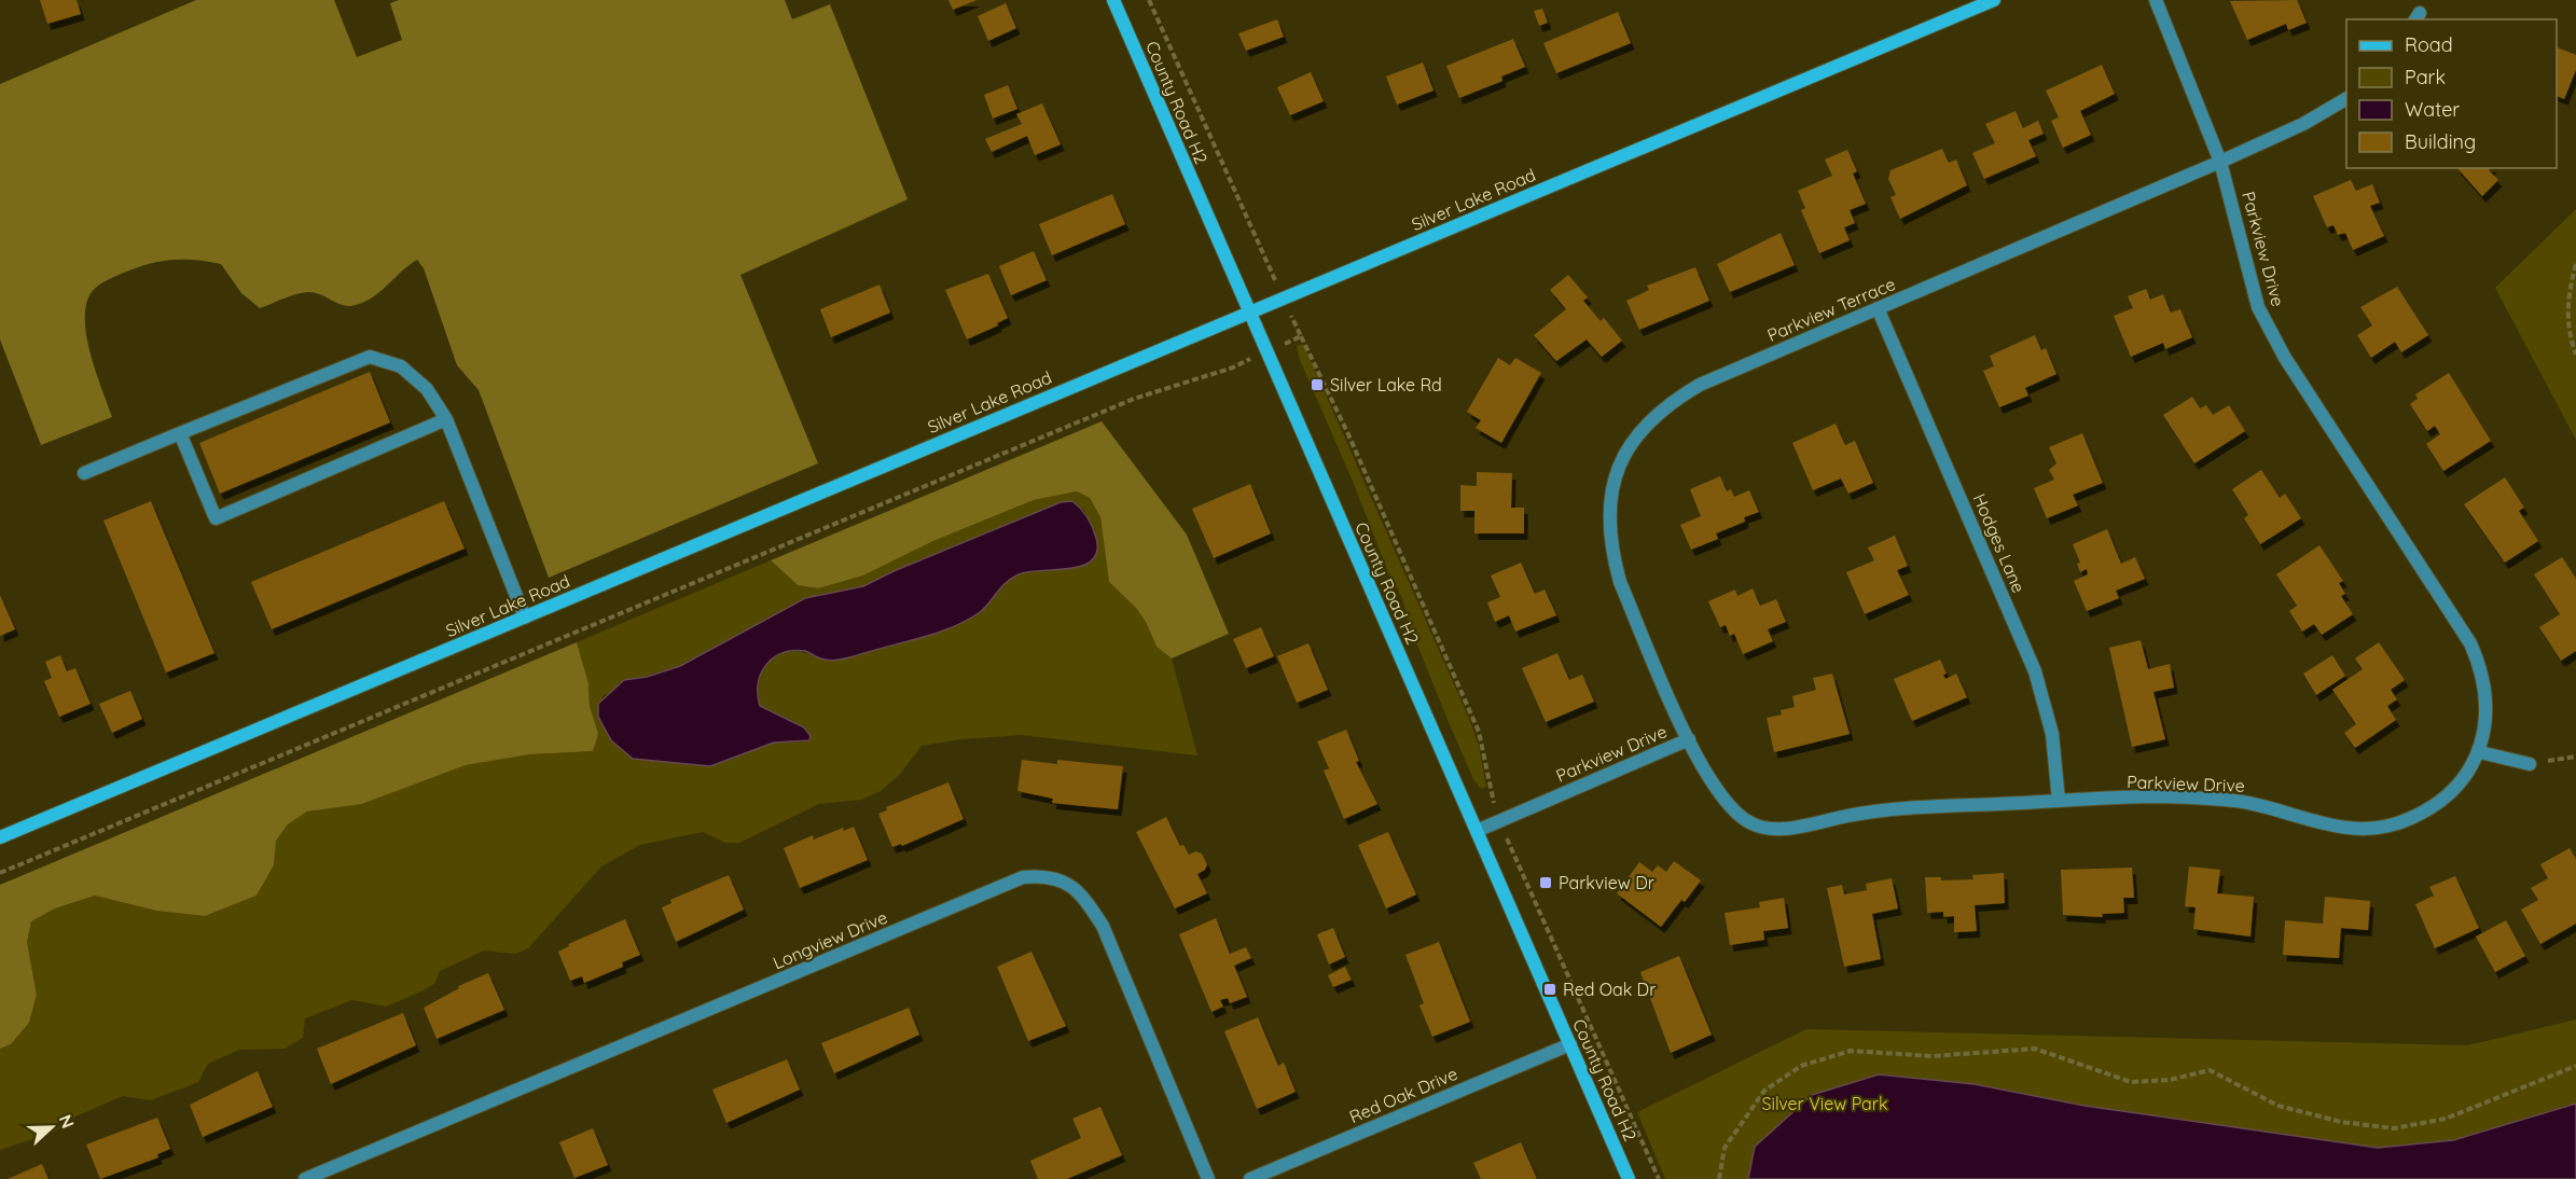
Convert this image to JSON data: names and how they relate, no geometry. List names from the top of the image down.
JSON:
{
  "streets": {
    "main road": ["County Road H2", "Silver Lake Road"],
    "street": [
      "Parkview Drive",
      "Parkview Terrace",
      "Hodges Lane",
      "Longview Drive",
      "Red Oak Drive"
    ]
  },
  "crossings": [
    ["County Road H2", "Silver Lake Road"],
    ["County Road H2", "Parkview Drive"],
    ["County Road H2", "Red Oak Drive"],
    ["Parkview Drive", "Parkview Terrace"],
    ["Parkview Drive", "Hodges Lane"],
    ["Parkview Terrace", "Hodges Lane"]
  ],
  "parks": ["Silver View Park"],
  "places": {
    "transit": ["Silver Lake Rd", "Parkview Dr", "Red Oak Dr"]
  },
  "legend": [
    "Road",
    "Park",
    "Water",
    "Building"
  ],
  "north": "right"
}
